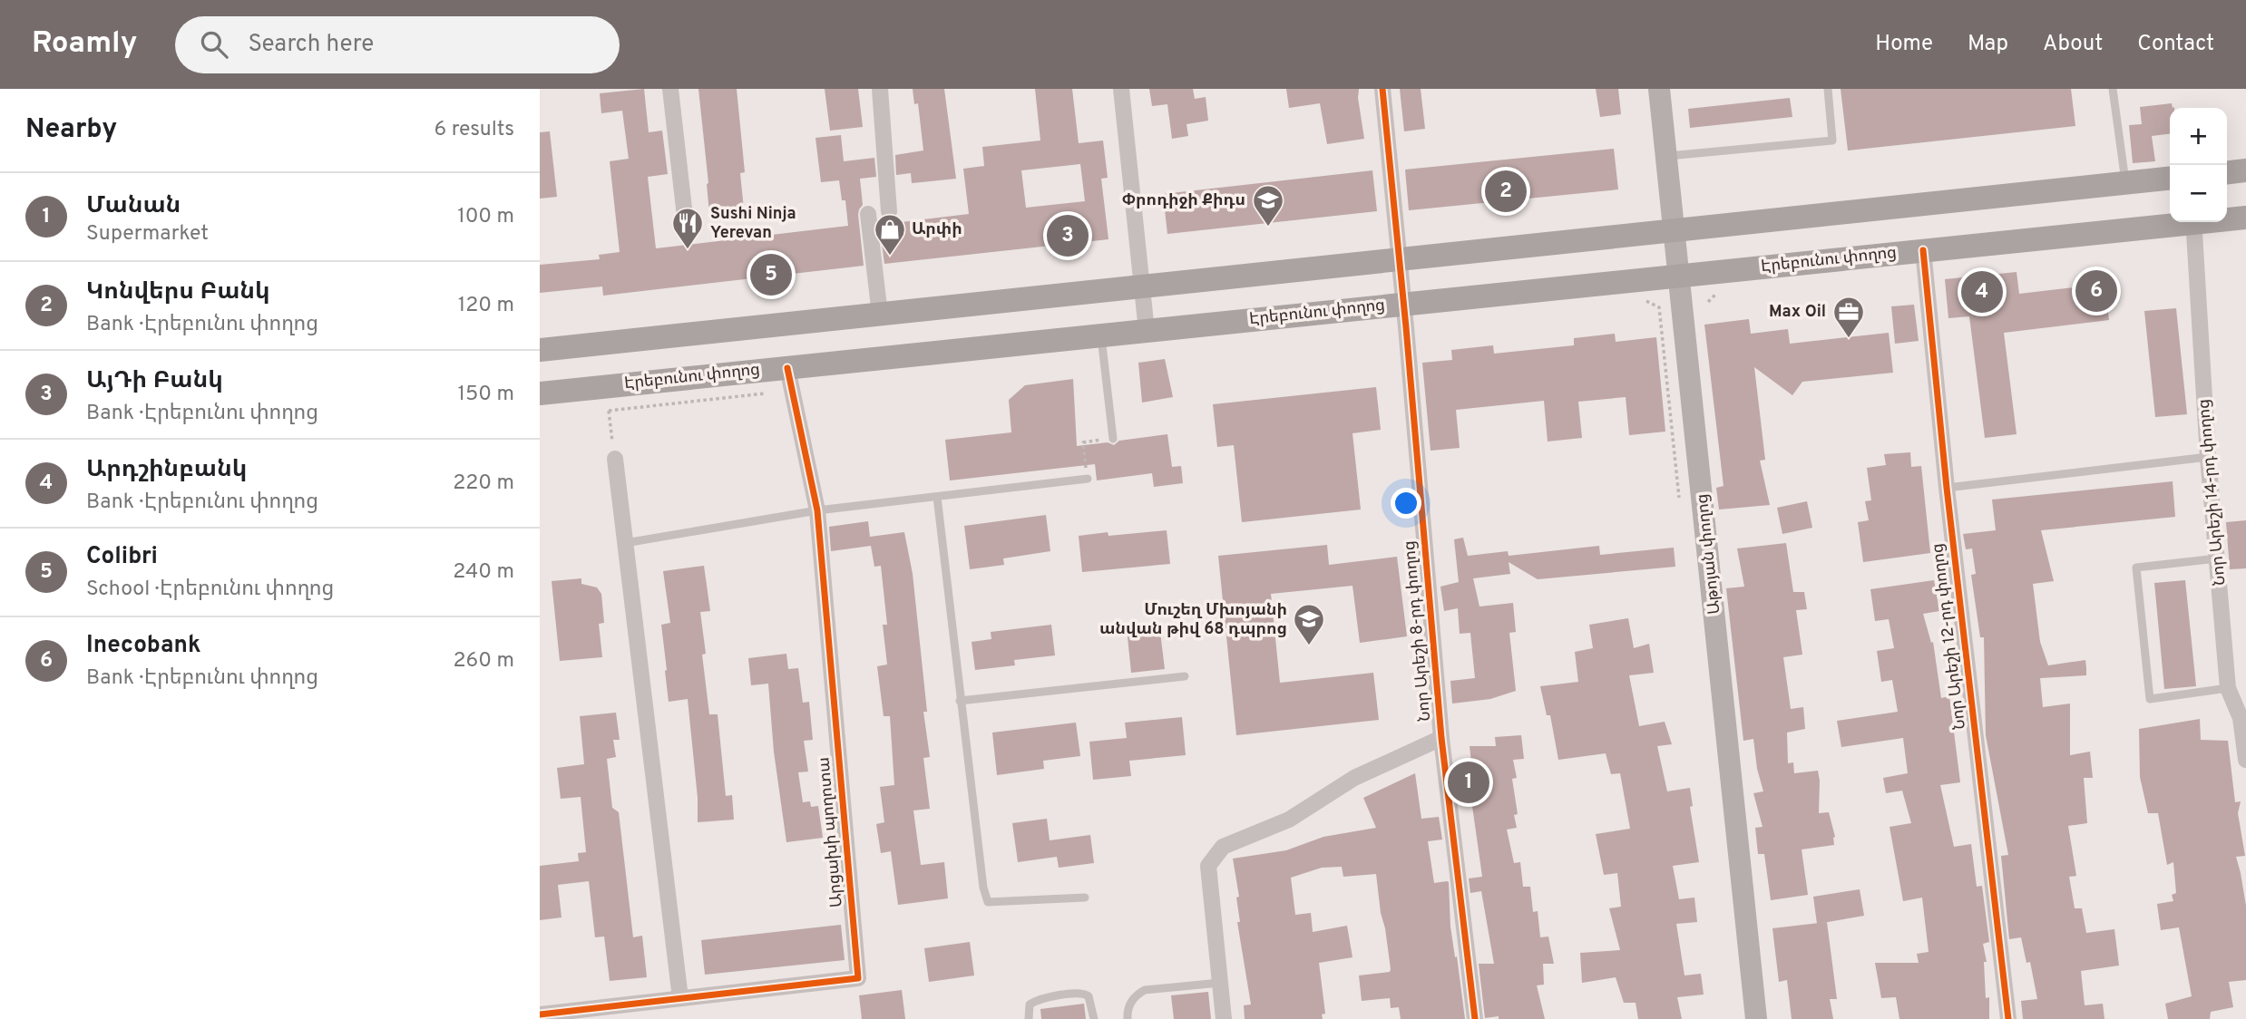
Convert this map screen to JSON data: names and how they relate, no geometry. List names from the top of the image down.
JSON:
{
  "streets": {
    "main road": ["Էրեբունու փողոց", "Աթոյան փողոց"],
    "street": [
      "Նոր Արեշի 14-րդ փողոց",
      "Նոր Արեշի 8-րդ փողոց",
      "Նոր Արեշի 12-րդ փողոց",
      "Արցախի պողոտա"
    ]
  },
  "crossings": [
    ["Էրեբունու փողոց", "Աթոյան փողոց"],
    ["Էրեբունու փողոց", "Նոր Արեշի 8-րդ փողոց"],
    ["Էրեբունու փողոց", "Նոր Արեշի 12-րդ փողոց"],
    ["Էրեբունու փողոց", "Արցախի պողոտա"]
  ],
  "places": {
    "school or university": ["Փրոդիջի Քիդս", "Մուշեղ Մխոյանի անվան թիվ 68 դպրոց"],
    "restaurant": ["Sushi Ninja Yerevan"],
    "shop": ["Արփի"],
    "office": ["Max Oil"]
  },
  "page": {
    "header": "Roamly",
    "search": "Search here",
    "nav": [
      "Home",
      "Map",
      "About",
      "Contact"
    ],
    "heading": ["Nearby", "6 results"],
    "map_buttons": ["+", "−"],
    "pins": [
      "2",
      "3",
      "5",
      "6",
      "4",
      "1"
    ],
    "list": [
      {
        "mark": "1",
        "name": "Մանան",
        "note": "Supermarket",
        "value": "100 m"
      },
      {
        "mark": "2",
        "name": "Կոնվերս Բանկ",
        "note": "Bank · Էրեբունու փողոց",
        "value": "120 m"
      },
      {
        "mark": "3",
        "name": "ԱյԴի Բանկ",
        "note": "Bank · Էրեբունու փողոց",
        "value": "150 m"
      },
      {
        "mark": "4",
        "name": "Արդշինբանկ",
        "note": "Bank · Էրեբունու փողոց",
        "value": "220 m"
      },
      {
        "mark": "5",
        "name": "Colibri",
        "note": "School · Էրեբունու փողոց",
        "value": "240 m"
      },
      {
        "mark": "6",
        "name": "Inecobank",
        "note": "Bank · Էրեբունու փողոց",
        "value": "260 m"
      }
    ]
  }
}
